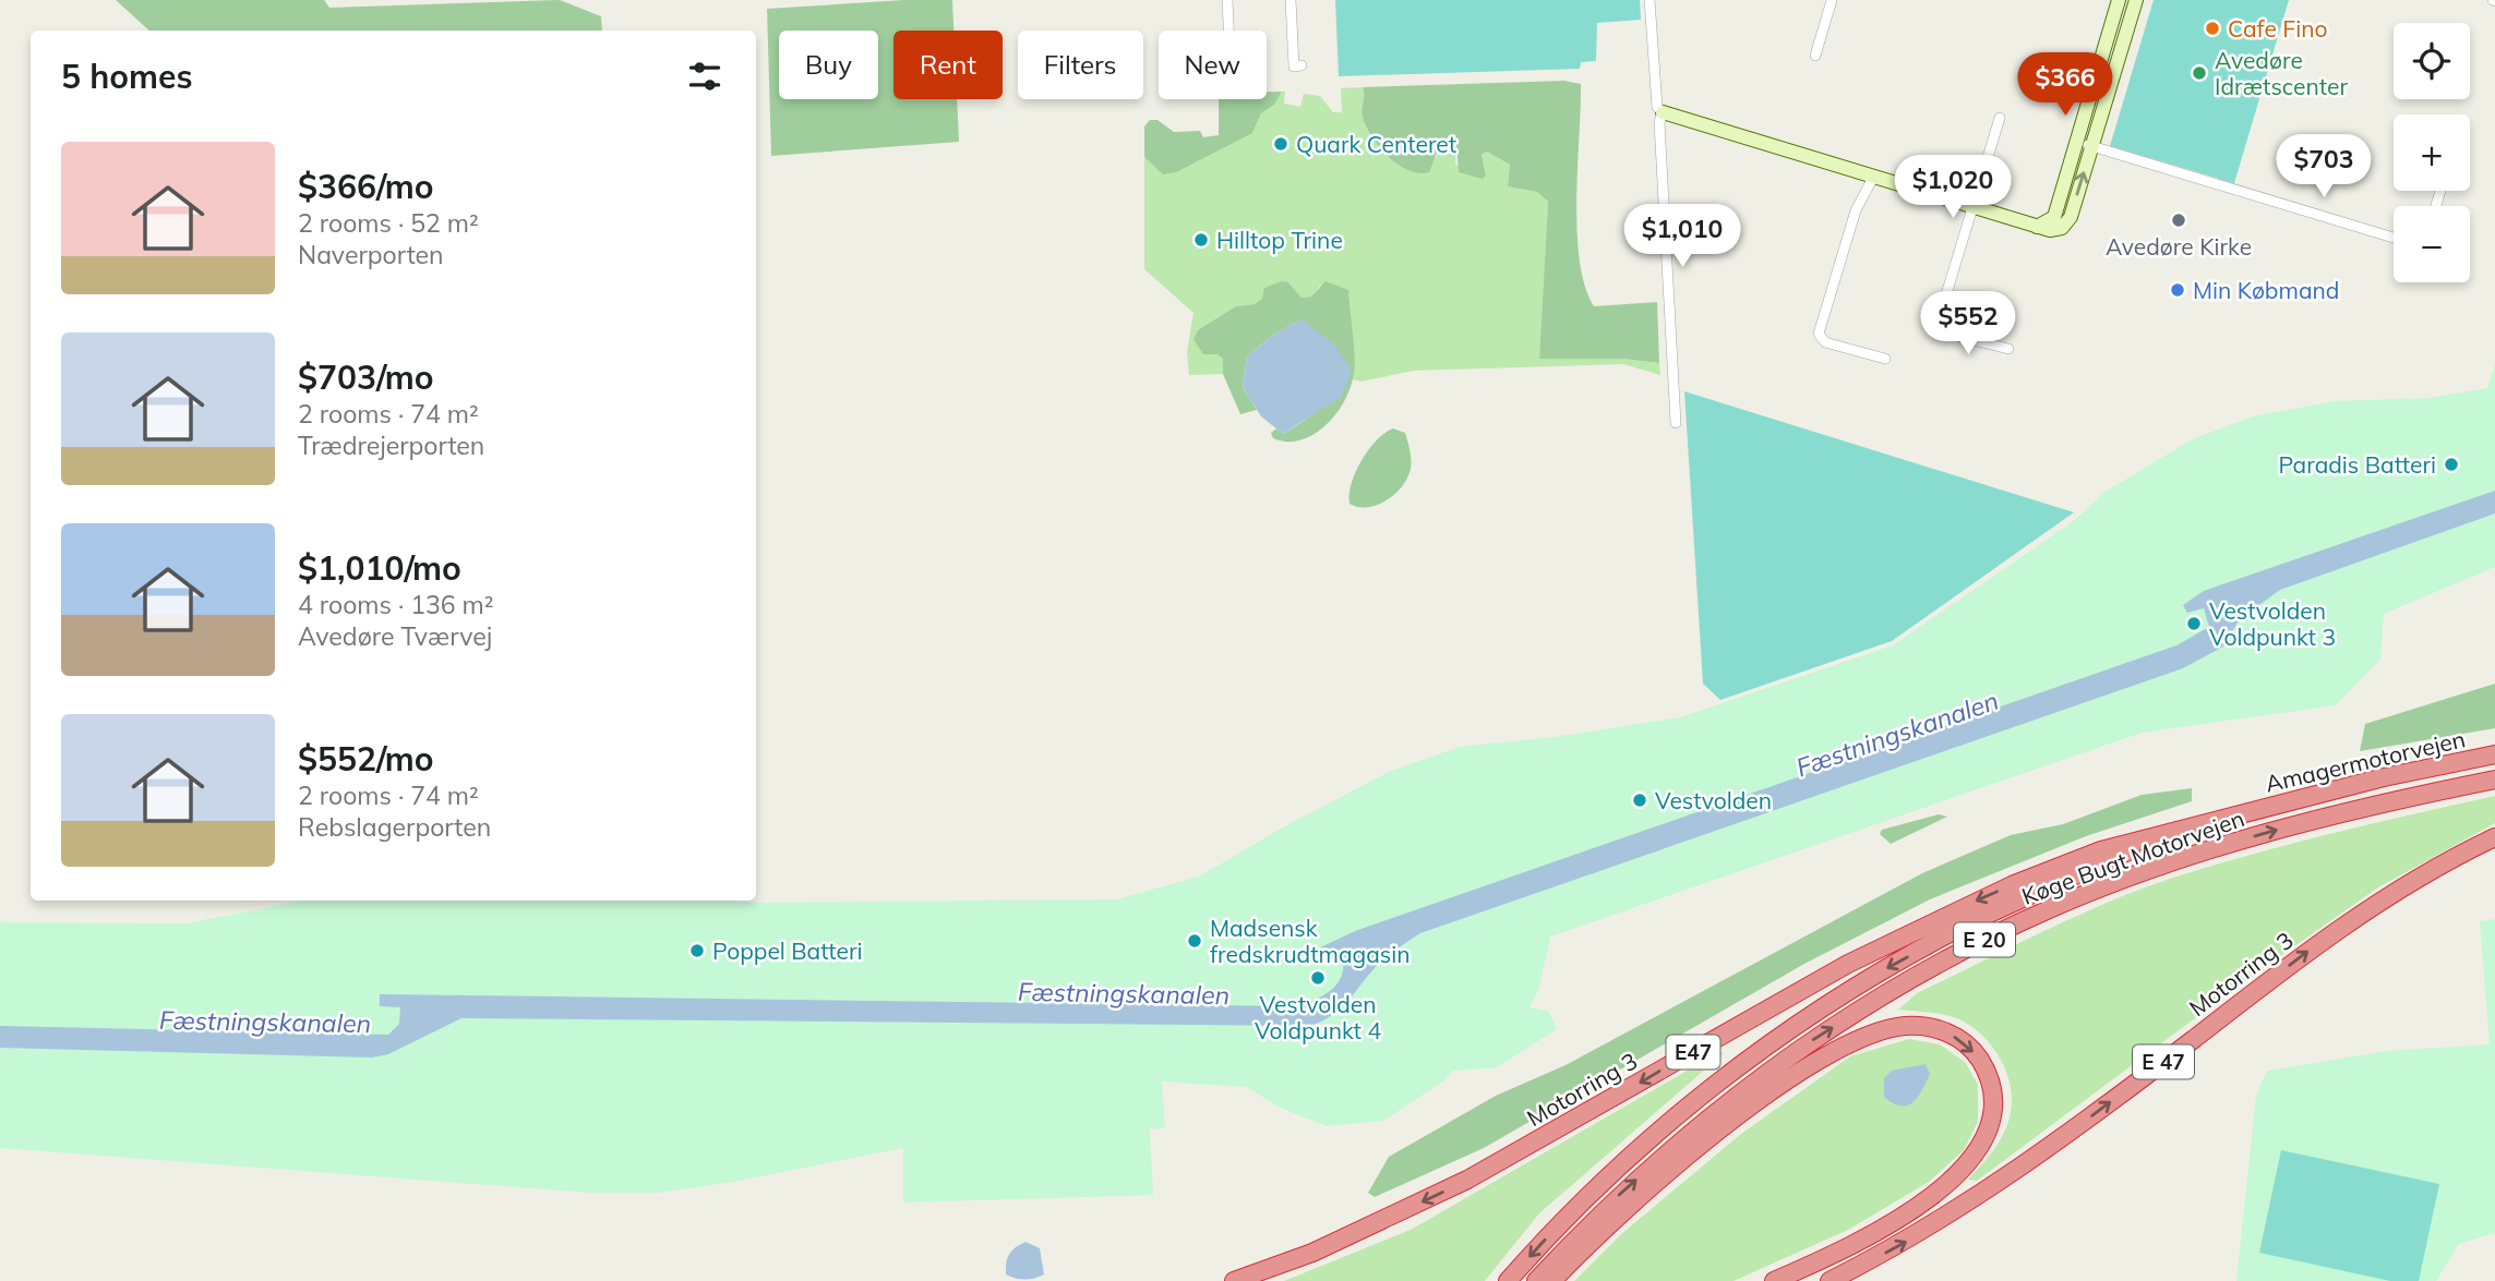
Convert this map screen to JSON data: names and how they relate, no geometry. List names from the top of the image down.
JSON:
{
  "streets": {
    "highway": [
      "Amagermotorvejen",
      "Køge Bugt Motorvejen",
      "E 20",
      "Motorring 3",
      "E47",
      "E 47"
    ]
  },
  "crossings": [
    ["Amagermotorvejen", "Køge Bugt Motorvejen"],
    ["Amagermotorvejen", "Motorring 3"],
    ["Køge Bugt Motorvejen", "Motorring 3"]
  ],
  "water": ["Fæstningskanalen"],
  "places": [
    "Cafe Fino",
    "Avedøre Idrætscenter",
    "Quark Centeret",
    "Avedøre Kirke",
    "Hilltop Trine",
    "Min Købmand",
    "Paradis Batteri",
    "Vestvolden Voldpunkt 3",
    "Vestvolden",
    "Madsensk fredskrudtmagasin",
    "Poppel Batteri",
    "Vestvolden Voldpunkt 4"
  ],
  "page": {
    "map_buttons": ["+", "−"],
    "chip": [
      "Buy",
      "Rent",
      "Filters",
      "New"
    ],
    "heading": "5 homes",
    "price": [
      "$366",
      "$703",
      "$1,020",
      "$1,010",
      "$552"
    ],
    "list": [
      {
        "name": "$366/mo",
        "note": "2 rooms · 52 m² · Naverporten"
      },
      {
        "name": "$703/mo",
        "note": "2 rooms · 74 m² · Trædrejerporten"
      },
      {
        "name": "$1,010/mo",
        "note": "4 rooms · 136 m² · Avedøre Tværvej"
      },
      {
        "name": "$552/mo",
        "note": "2 rooms · 74 m² · Rebslagerporten"
      }
    ]
  }
}
